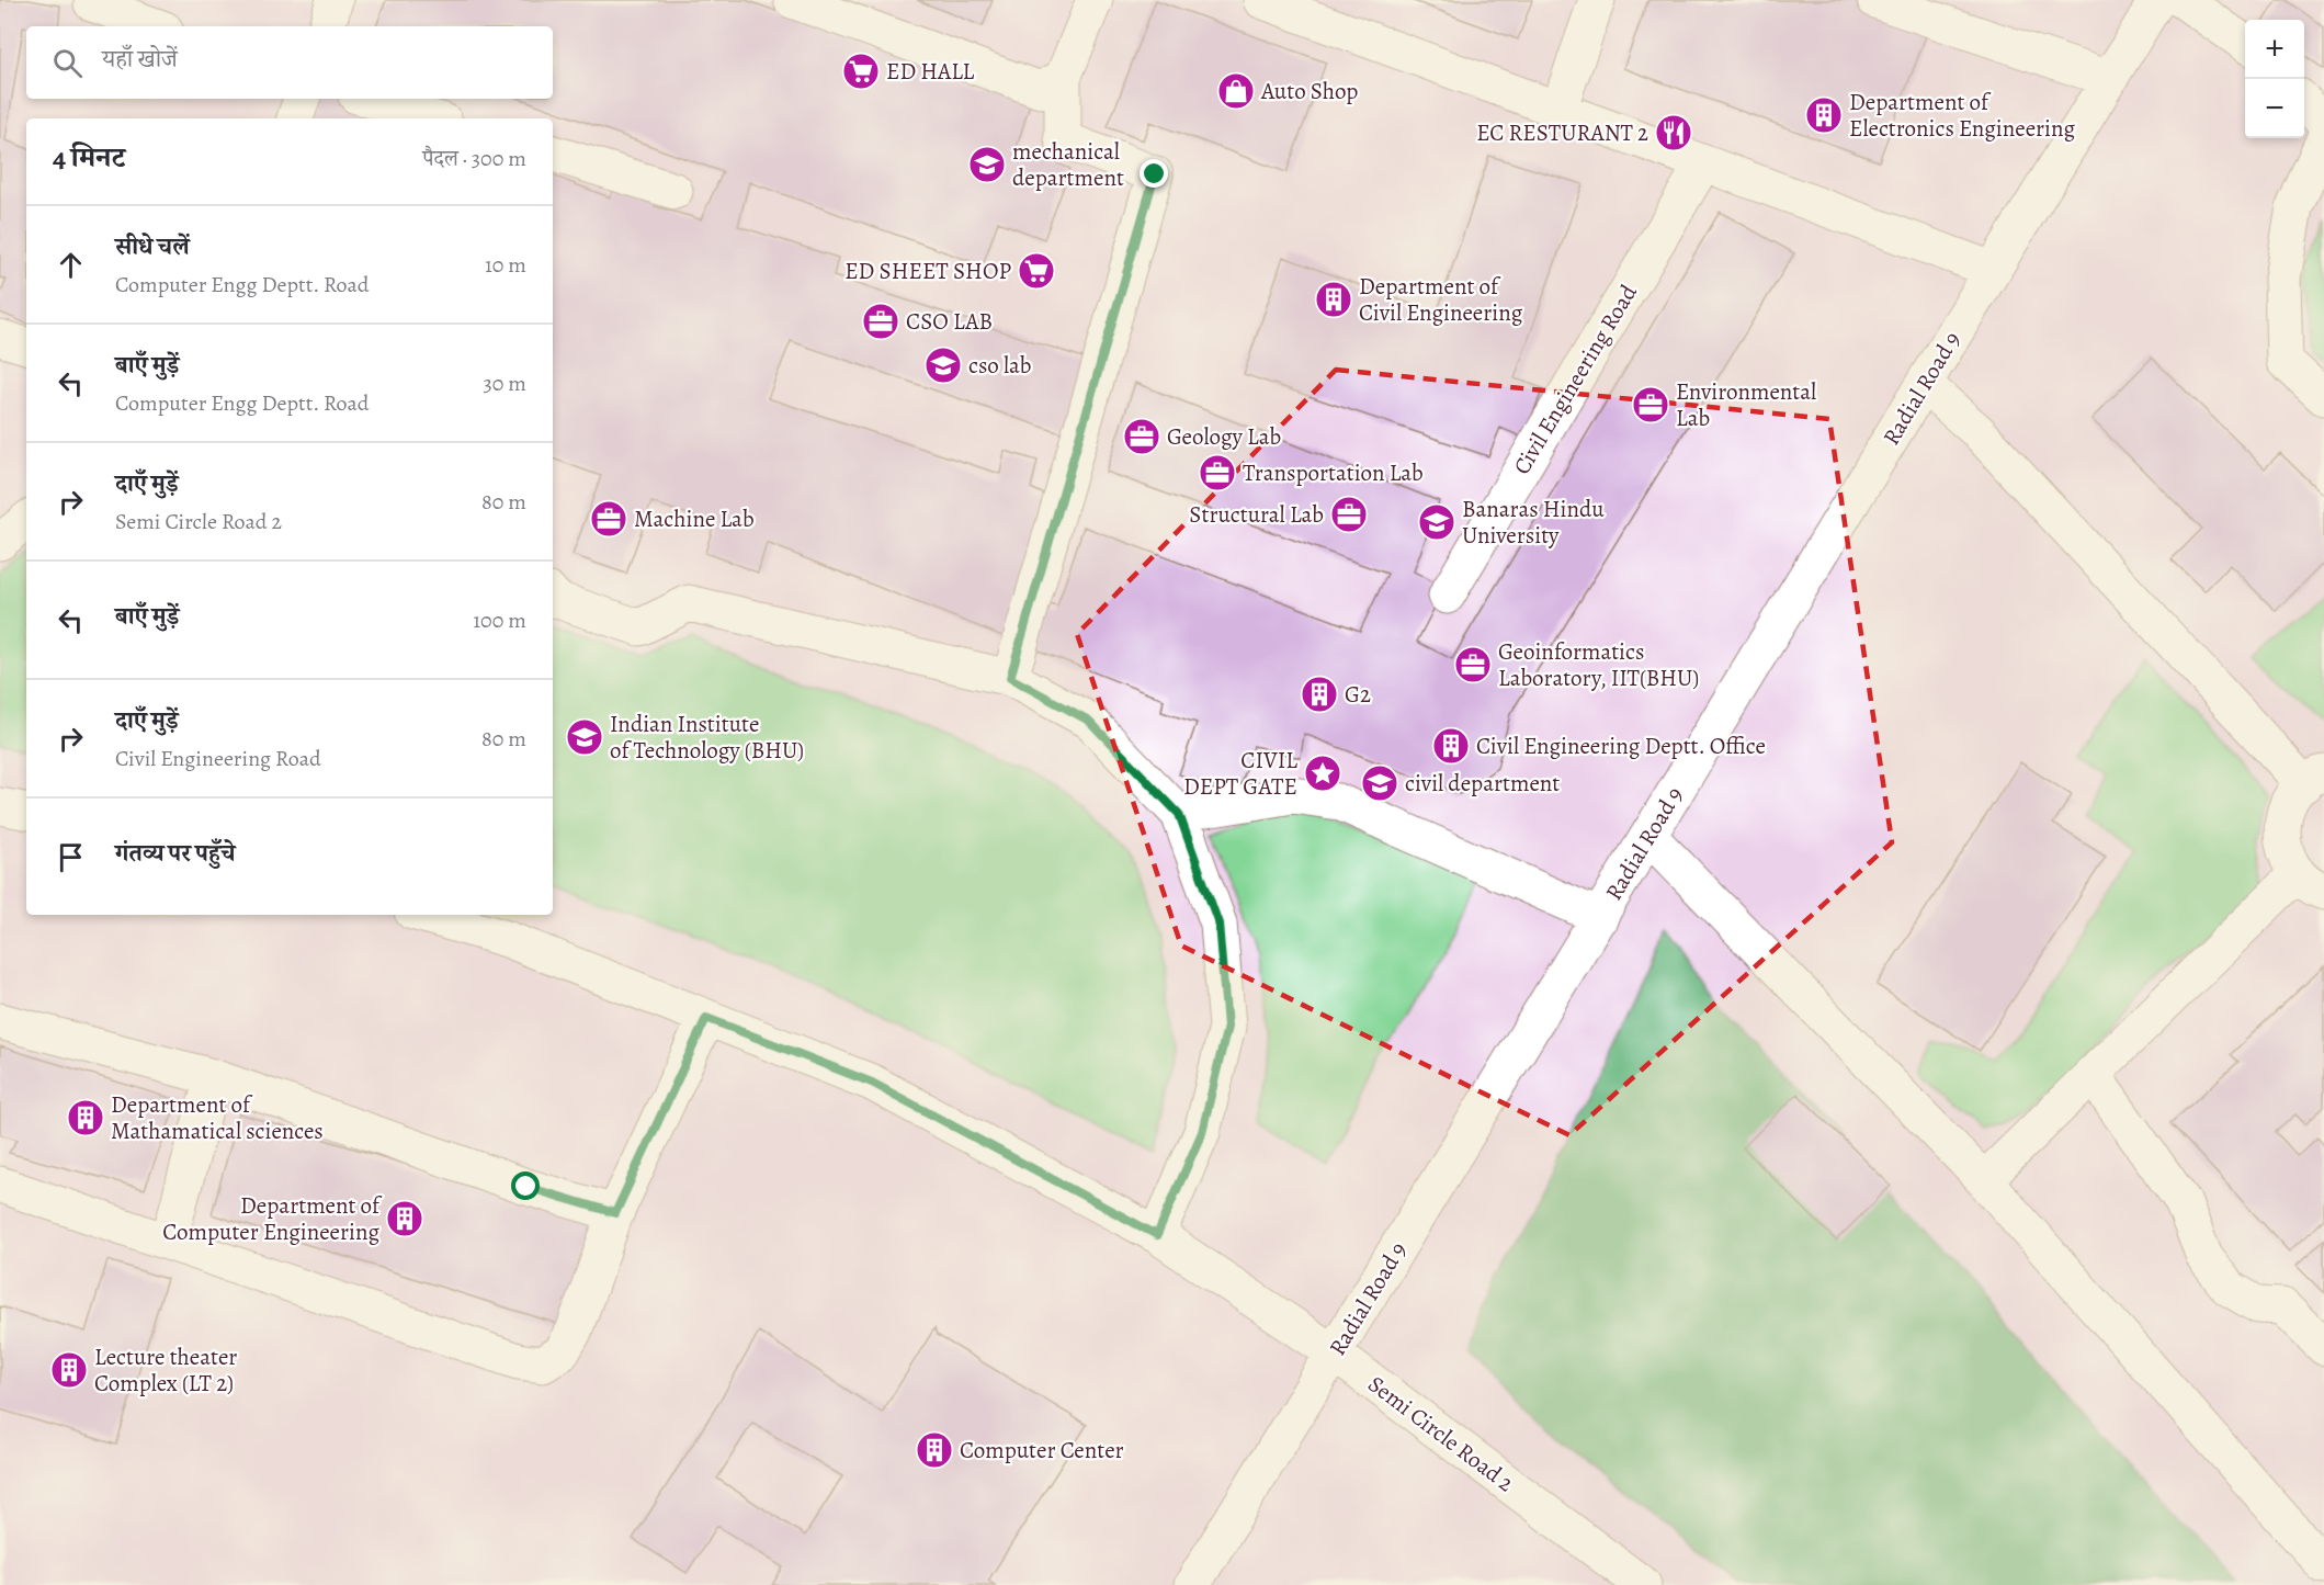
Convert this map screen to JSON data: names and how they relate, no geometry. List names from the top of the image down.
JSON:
{
  "streets": {
    "street": ["Civil Engineering Road", "Radial Road 9", "Semi Circle Road 2"]
  },
  "crossings": [
    ["Radial Road 9", "Semi Circle Road 2"]
  ],
  "places": {
    "supermarket": ["ED HALL", "ED SHEET SHOP"],
    "shop": ["Auto Shop"],
    "building": [
      "Department of Electronics Engineering",
      "Department of Civil Engineering",
      "G2",
      "Civil Engineering Deptt. Office",
      "Department of Mathamatical sciences",
      "Department of Computer Engineering",
      "Lecture theater Complex (LT 2)",
      "Computer Center"
    ],
    "restaurant": ["EC RESTURANT 2"],
    "school or university": [
      "mechanical department",
      "cso lab",
      "Banaras Hindu University",
      "Indian Institute of Technology (BHU)",
      "civil department"
    ],
    "office": [
      "CSO LAB",
      "Environmental Lab",
      "Geology Lab",
      "Transportation Lab",
      "Structural Lab",
      "Machine Lab",
      "Geoinformatics Laboratory, IIT(BHU)"
    ],
    "place": ["CIVIL DEPT GATE"]
  },
  "page": {
    "map_buttons": ["+", "−"],
    "search": "यहाँ खोजें",
    "heading": ["4 मिनट", "पैदल · 300 m"],
    "list": [
      ["सीधे चलें", "Computer Engg Deptt. Road", "10 m"],
      ["बाएँ मुड़ें", "Computer Engg Deptt. Road", "30 m"],
      ["दाएँ मुड़ें", "Semi Circle Road 2", "80 m"],
      ["बाएँ मुड़ें", "100 m"],
      ["दाएँ मुड़ें", "Civil Engineering Road", "80 m"],
      "गंतव्य पर पहुँचे"
    ]
  }
}
